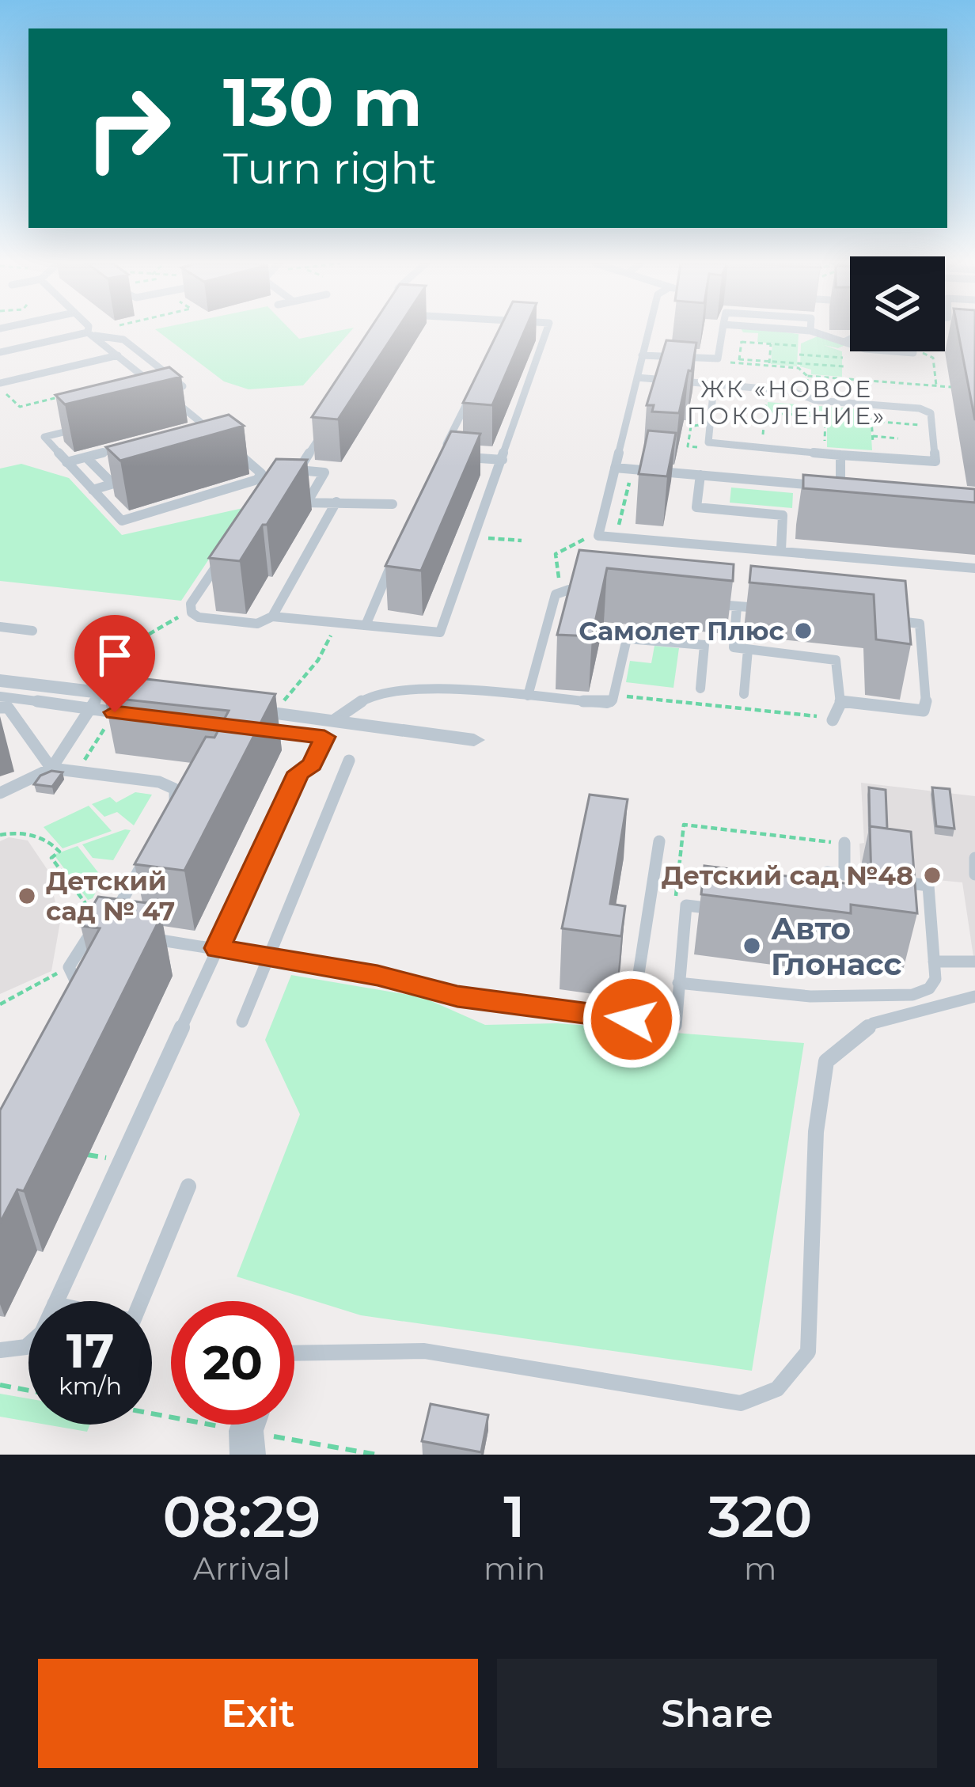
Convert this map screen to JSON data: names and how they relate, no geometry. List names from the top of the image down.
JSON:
{
  "districts": ["ЖК «НОВОЕ ПОКОЛЕНИЕ»"],
  "places": [
    "Самолет Плюс",
    "Детский сад №48",
    "Детский сад № 47",
    "Авто Глонасс"
  ],
  "page": {
    "turn": ["130 m", "Turn right"],
    "speed": "17 km/h",
    "limit": "20",
    "eta": [
      "08:29",
      "Arrival",
      "1",
      "min",
      "320",
      "m"
    ],
    "buttons": ["Exit", "Share"]
  }
}
